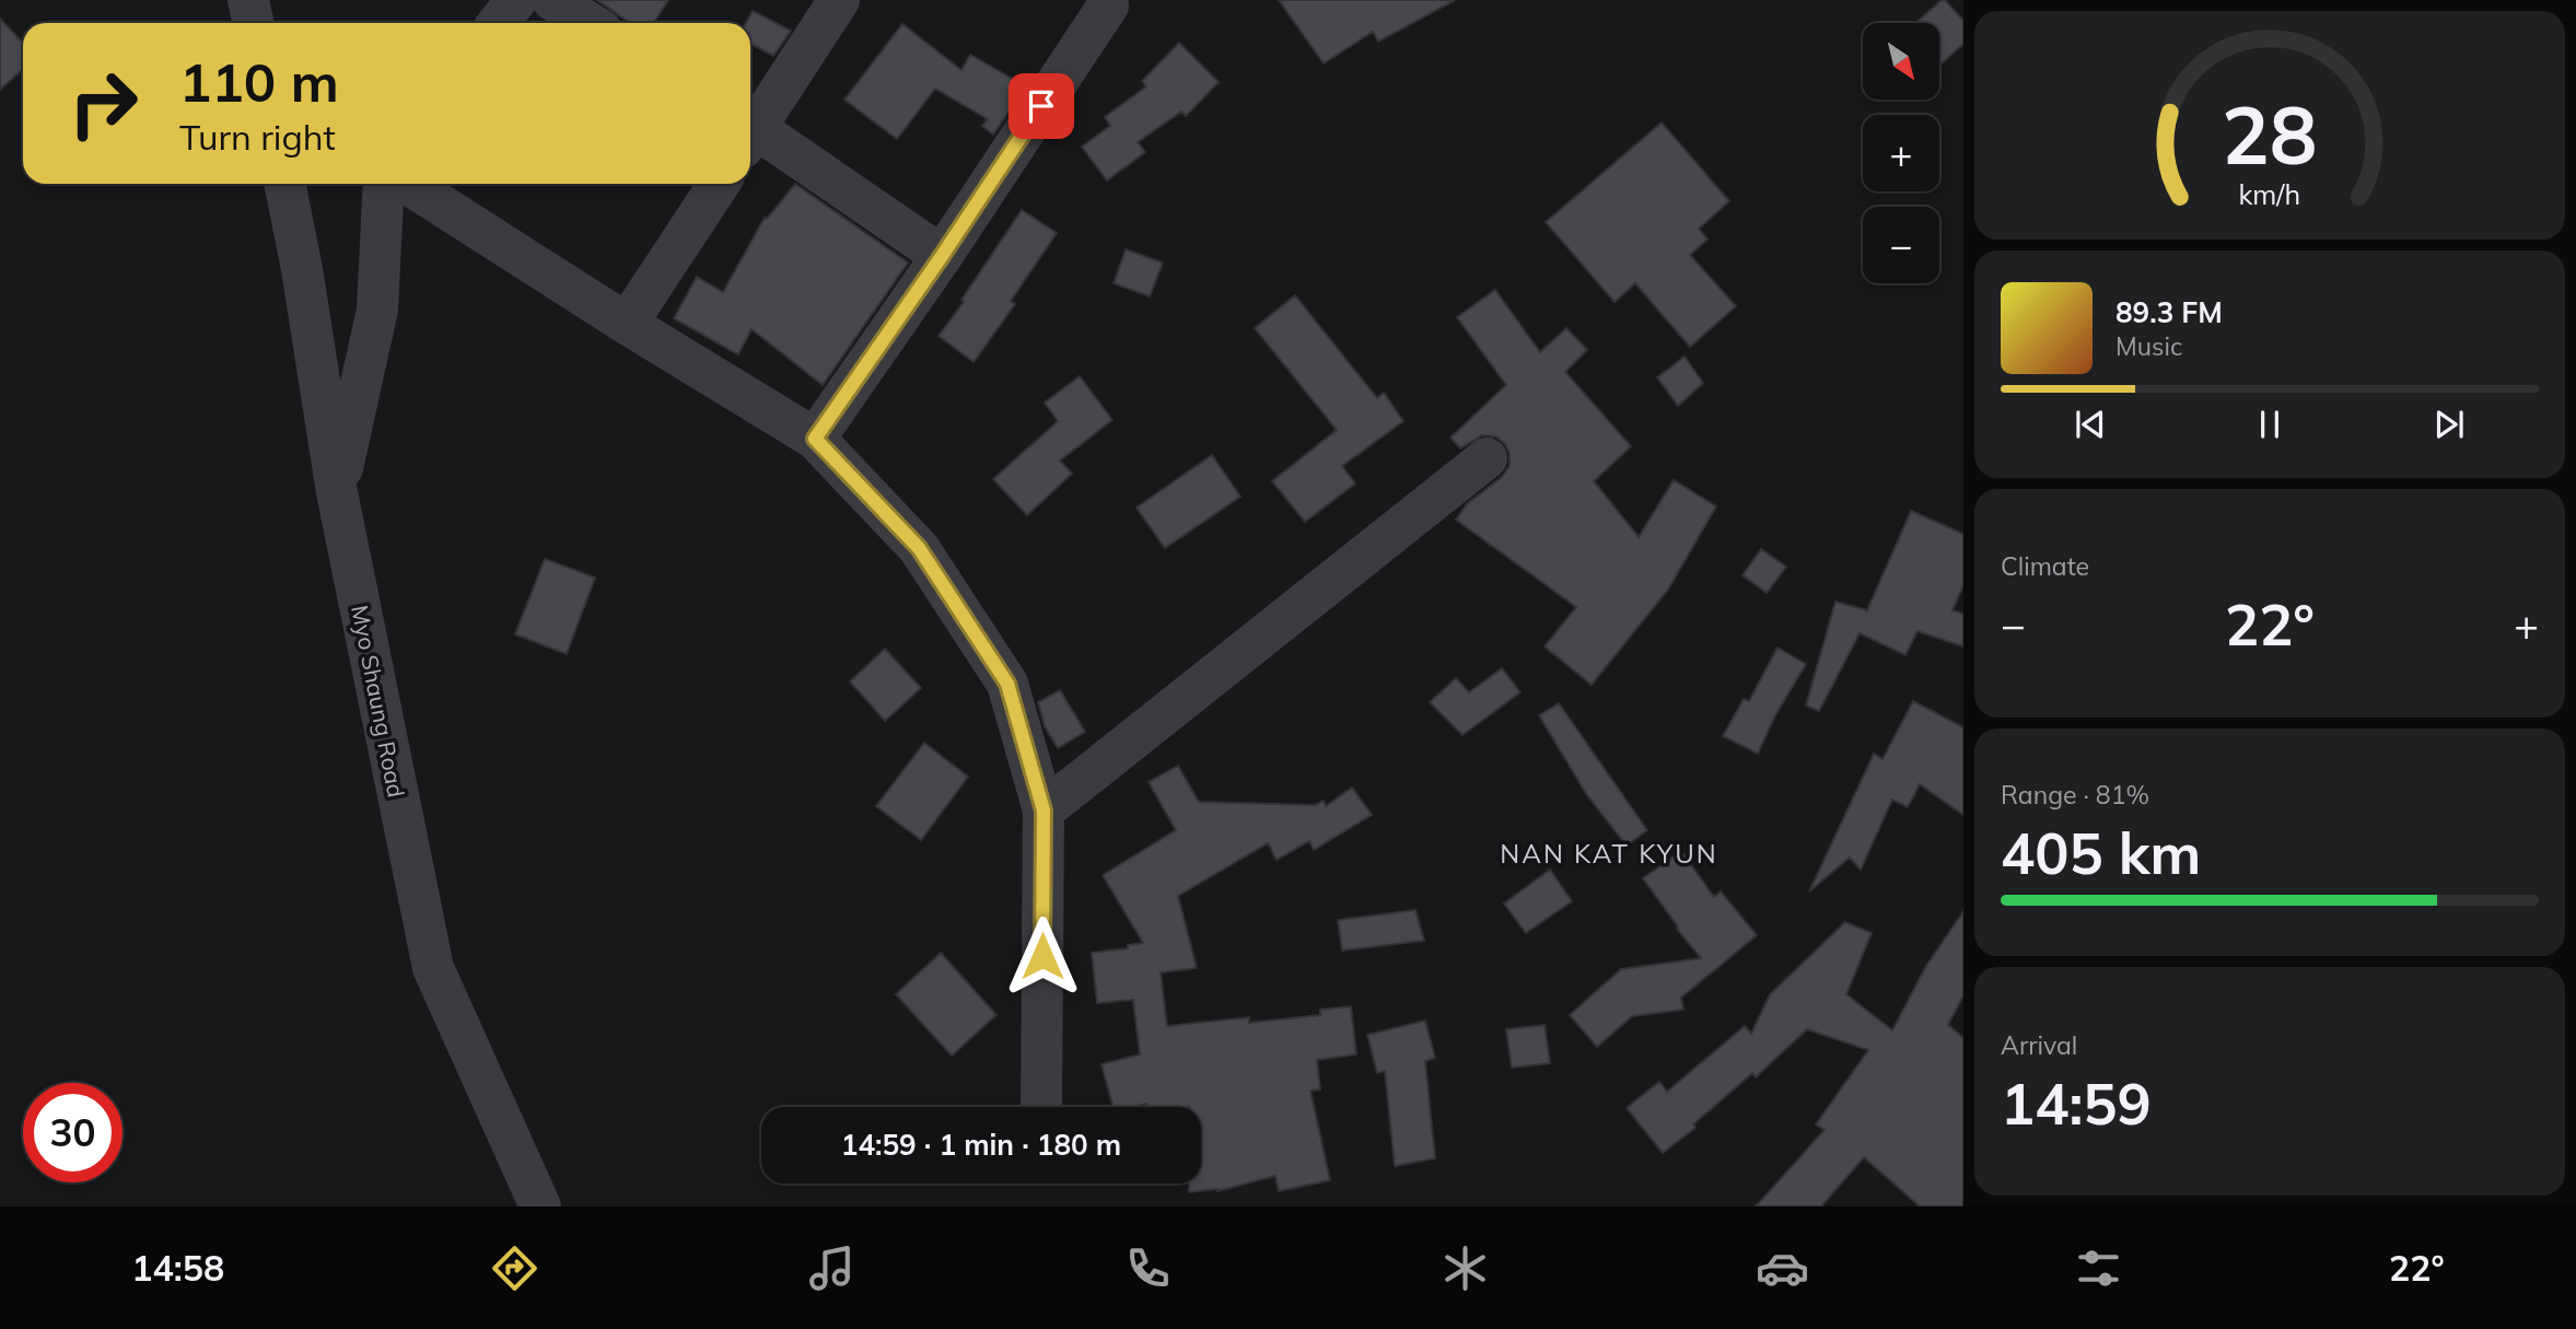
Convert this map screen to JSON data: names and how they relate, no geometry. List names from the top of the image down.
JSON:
{
  "streets": {
    "street": ["Myo Shaung Road"]
  },
  "districts": ["NAN KAT KYUN"],
  "north": "bottom right",
  "page": {
    "map_buttons": ["+", "−"],
    "turn": ["110 m", "Turn right"],
    "song": ["89.3 FM", "Music"],
    "tile": [
      "Climate",
      ["Range · 81%", "405 km"],
      ["Arrival", "14:59"]
    ],
    "heat": ["−", "22°", "+"],
    "limit": "30",
    "trip": "14:59 · 1 min · 180 m",
    "tabs": ["14:58", "22°"],
    "gauge": ["28", "km/h"]
  }
}
